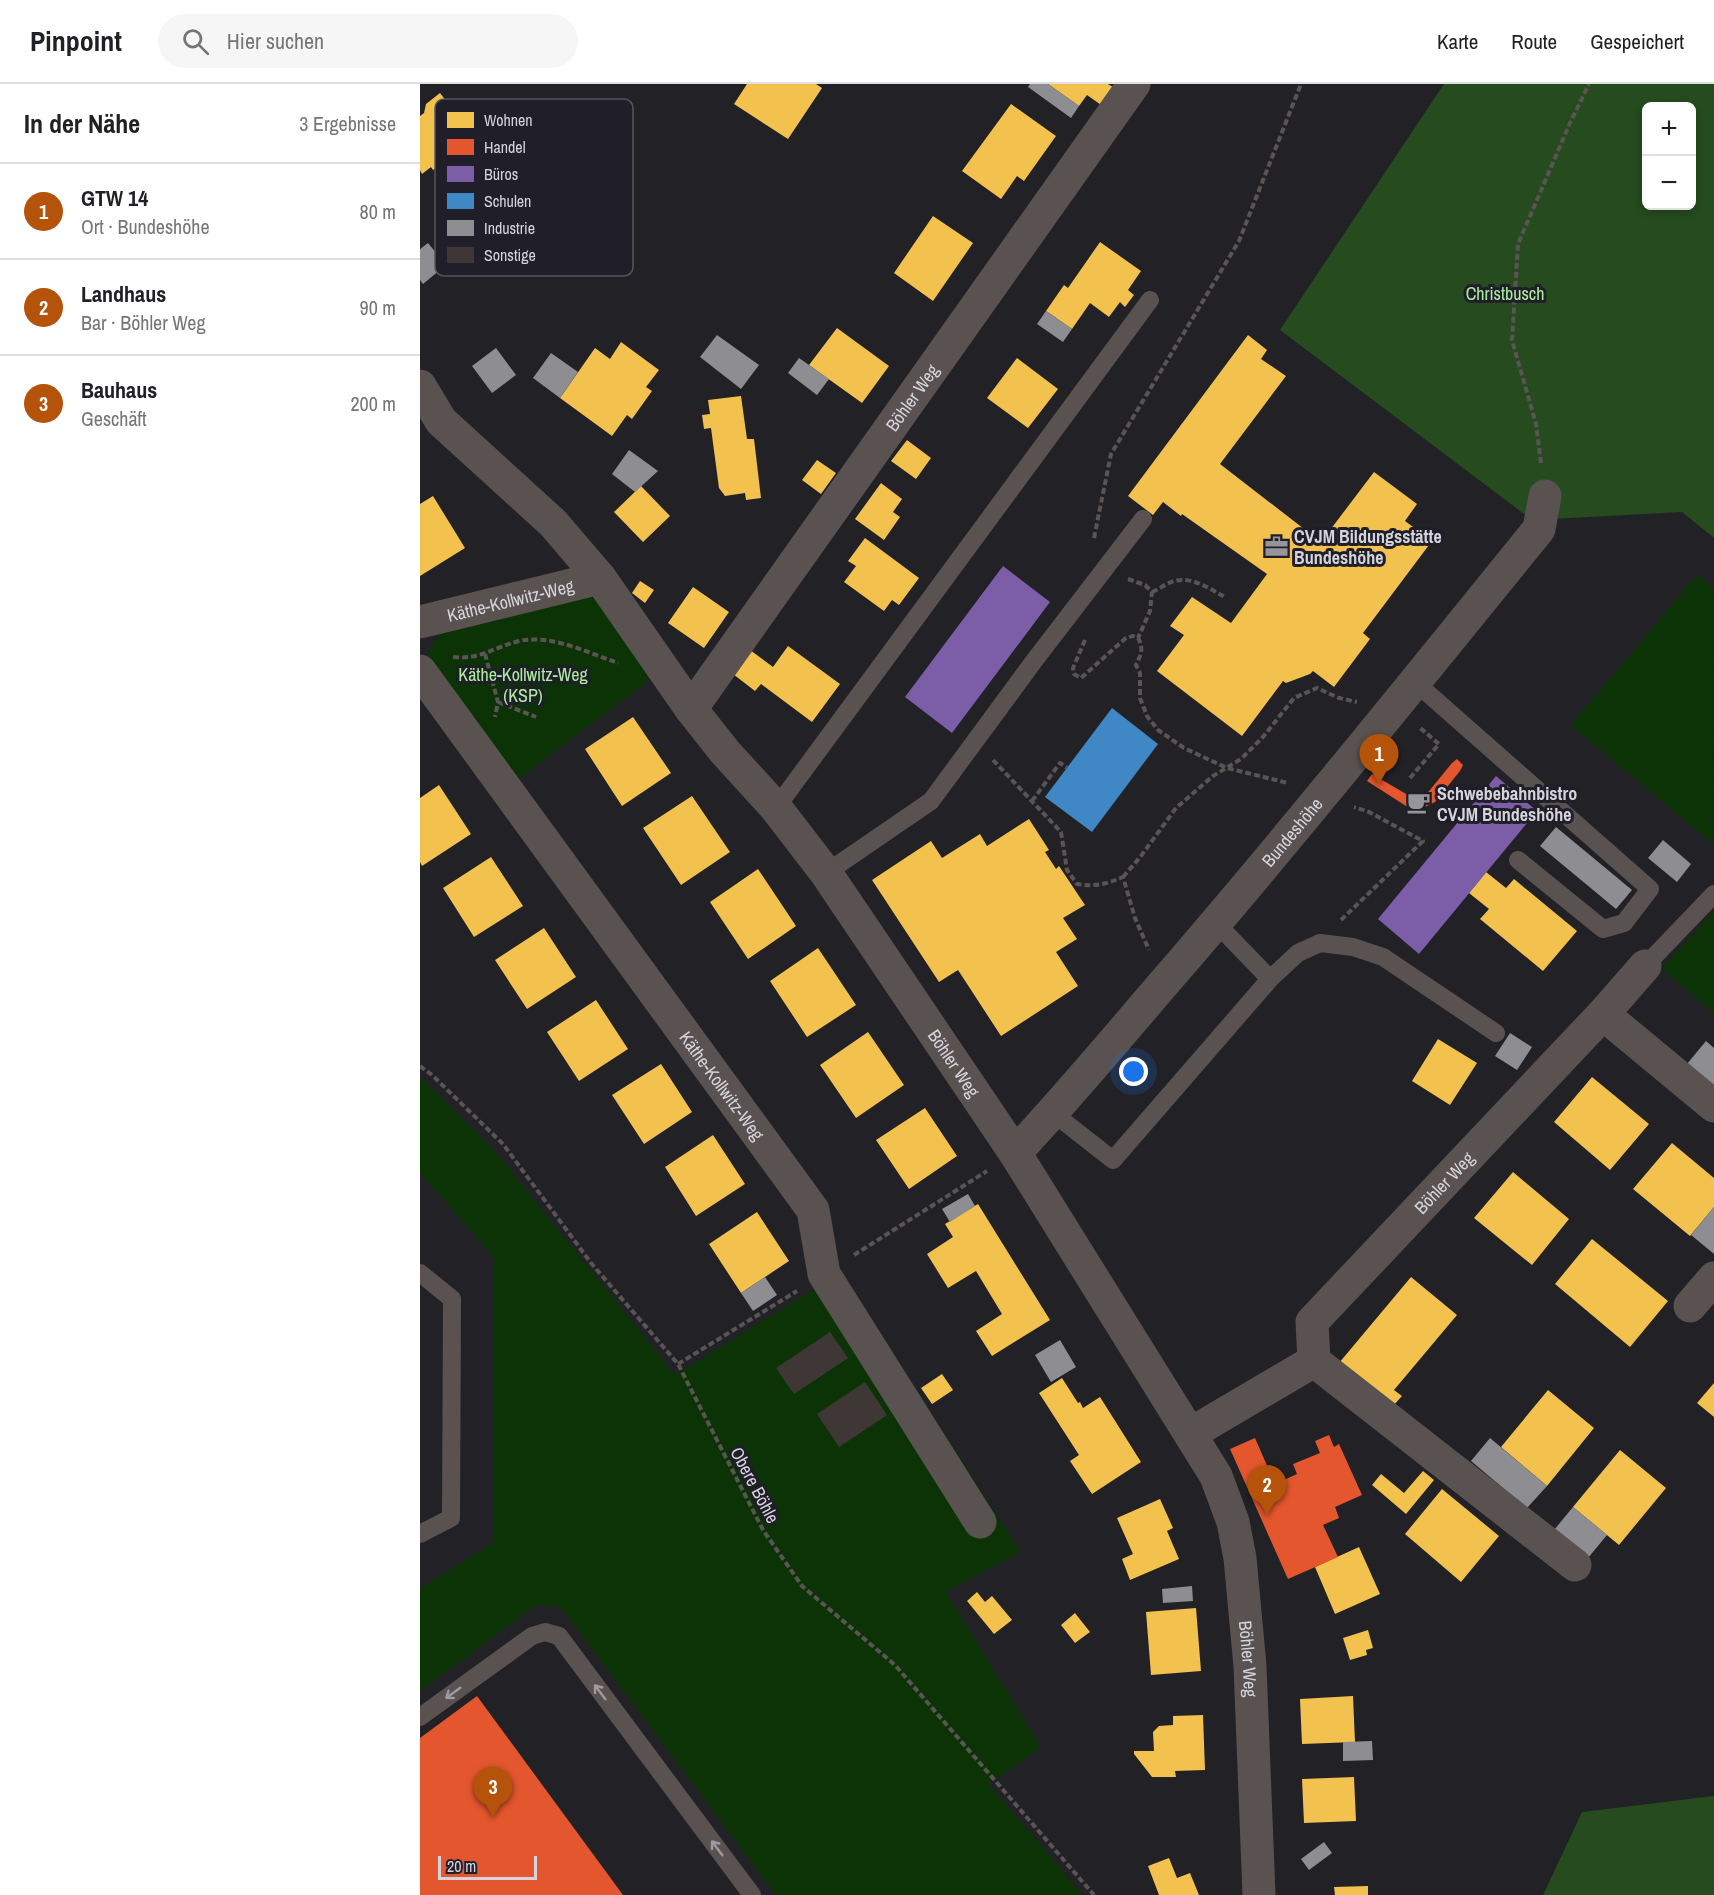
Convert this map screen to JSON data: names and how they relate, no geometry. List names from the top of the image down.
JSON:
{
  "streets": {
    "street": ["Böhler Weg", "Käthe-Kollwitz-Weg", "Bundeshöhe"],
    "path": ["Obere Böhle"]
  },
  "crossings": [
    ["Böhler Weg", "Käthe-Kollwitz-Weg"],
    ["Böhler Weg", "Bundeshöhe"]
  ],
  "parks": ["Christbusch", "Käthe-Kollwitz-Weg (KSP)"],
  "places": {
    "office": ["CVJM Bildungsstätte Bundeshöhe"],
    "cafe": ["Schwebebahnbistro CVJM Bundeshöhe"]
  },
  "legend": [
    "Wohnen",
    "Handel",
    "Büros",
    "Schulen",
    "Industrie",
    "Sonstige"
  ],
  "scale_bar": "20 m",
  "page": {
    "header": "Pinpoint",
    "search": "Hier suchen",
    "nav": ["Karte", "Route", "Gespeichert"],
    "heading": ["In der Nähe", "3 Ergebnisse"],
    "map_buttons": ["+", "−"],
    "list": [
      {
        "mark": "1",
        "name": "GTW 14",
        "note": "Ort · Bundeshöhe",
        "value": "80 m"
      },
      {
        "mark": "2",
        "name": "Landhaus",
        "note": "Bar · Böhler Weg",
        "value": "90 m"
      },
      {
        "mark": "3",
        "name": "Bauhaus",
        "note": "Geschäft",
        "value": "200 m"
      }
    ],
    "pins": ["1", "2", "3"],
    "scale": "20 m"
  }
}
